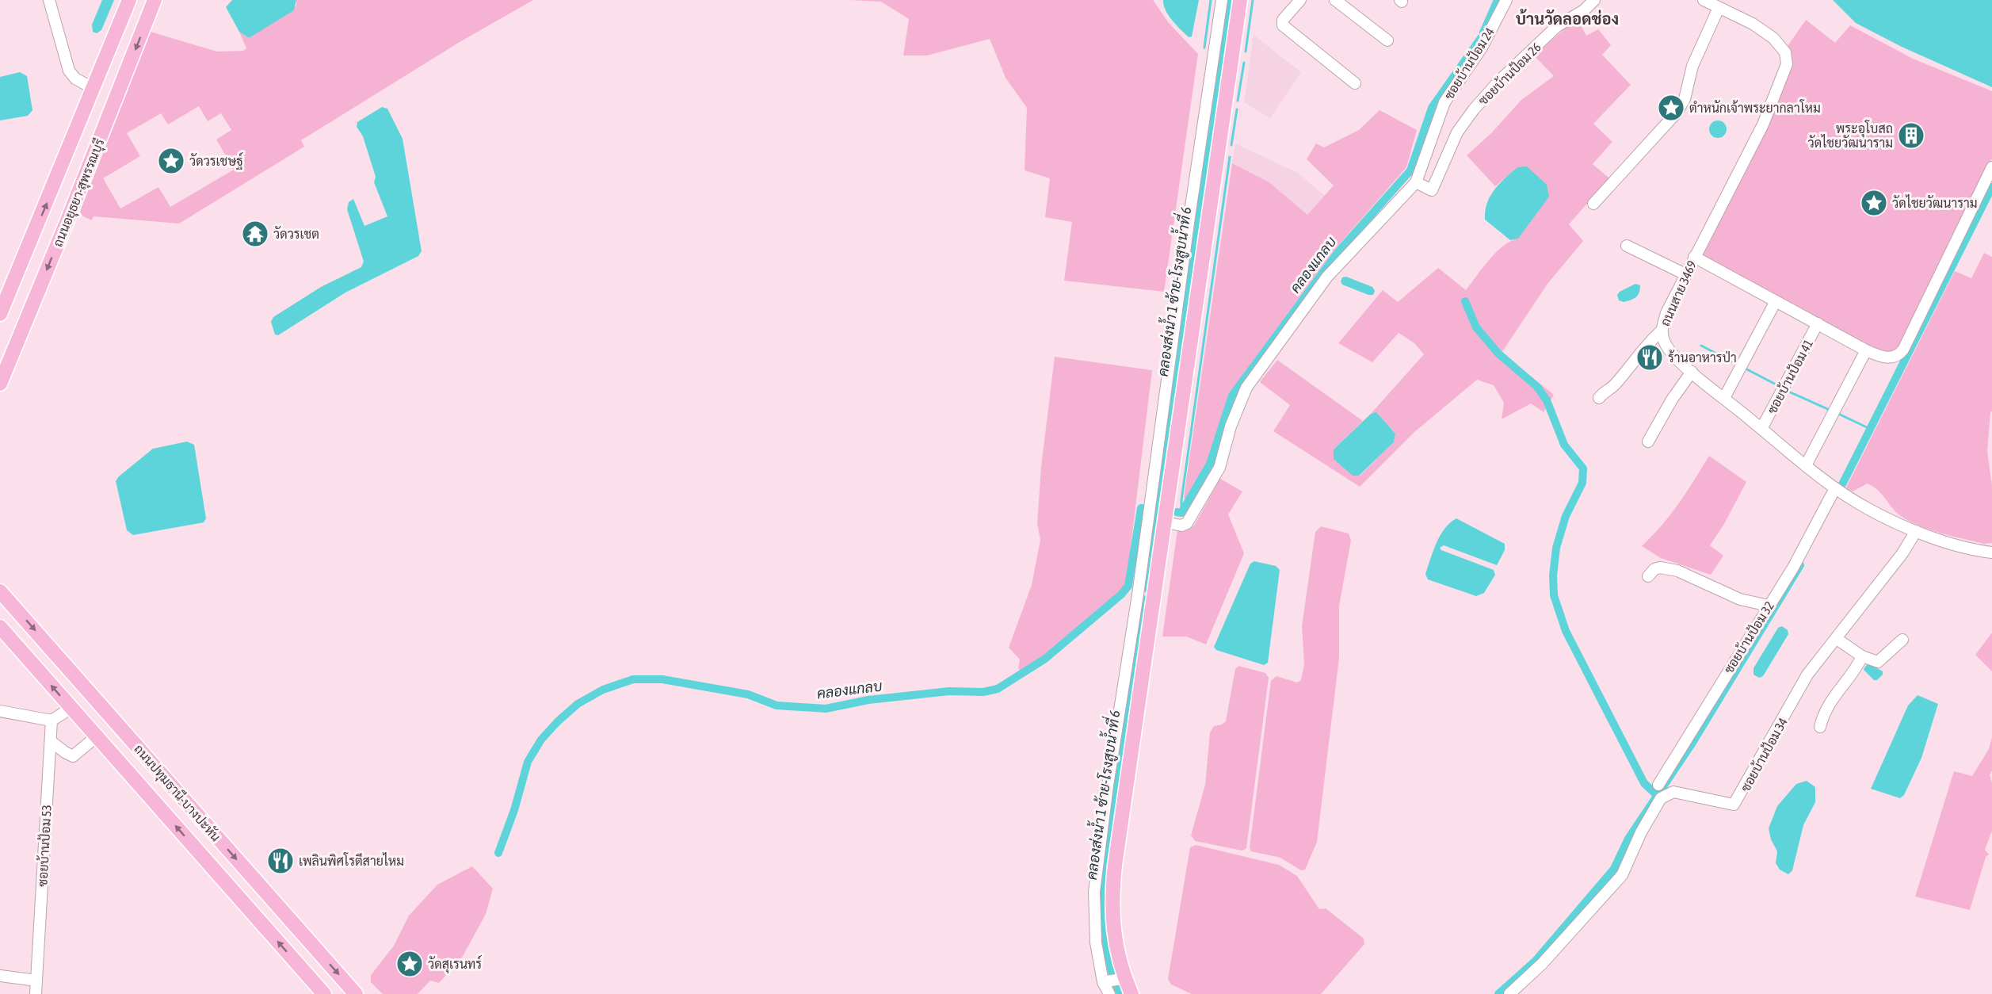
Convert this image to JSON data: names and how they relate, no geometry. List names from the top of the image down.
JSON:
{
  "streets": {
    "main road": ["ถนนอยุธยา-สุพรรณบุรี", "ถนนปทุมธานี-บางปะหัน"],
    "street": [
      "ซอยบ้านป้อม 24",
      "ซอยบ้านป้อม 26",
      "ถนนสาย 3469",
      "ซอยบ้านป้อม 41",
      "ซอยบ้านป้อม 32",
      "ซอยบ้านป้อม 34",
      "ซอยบ้านป้อม 53"
    ]
  },
  "crossings": [
    ["ซอยบ้านป้อม 24", "ซอยบ้านป้อม 26"],
    ["ถนนสาย 3469", "ซอยบ้านป้อม 41"],
    ["ถนนสาย 3469", "ซอยบ้านป้อม 32"],
    ["ถนนสาย 3469", "ซอยบ้านป้อม 34"]
  ],
  "districts": ["บ้านวัดลอดช่อง"],
  "water": ["คลองแกลบ", "คลองส่งน้ำ 1 ซ้าย-โรงสูบน้ำที่ 6"],
  "places": {
    "place": [
      "ตำหนักเจ้าพระยากลาโหม",
      "วัดวรเชษฐ์",
      "วัดไชยวัฒนาราม",
      "วัดสุเรนทร์"
    ],
    "building": ["พระอุโบสถ วัดไชยวัฒนาราม"],
    "temple": ["วัดวรเชต"],
    "restaurant": ["ร้านอาหารป่า", "เพลินพิศโรตีสายไหม"]
  }
}
